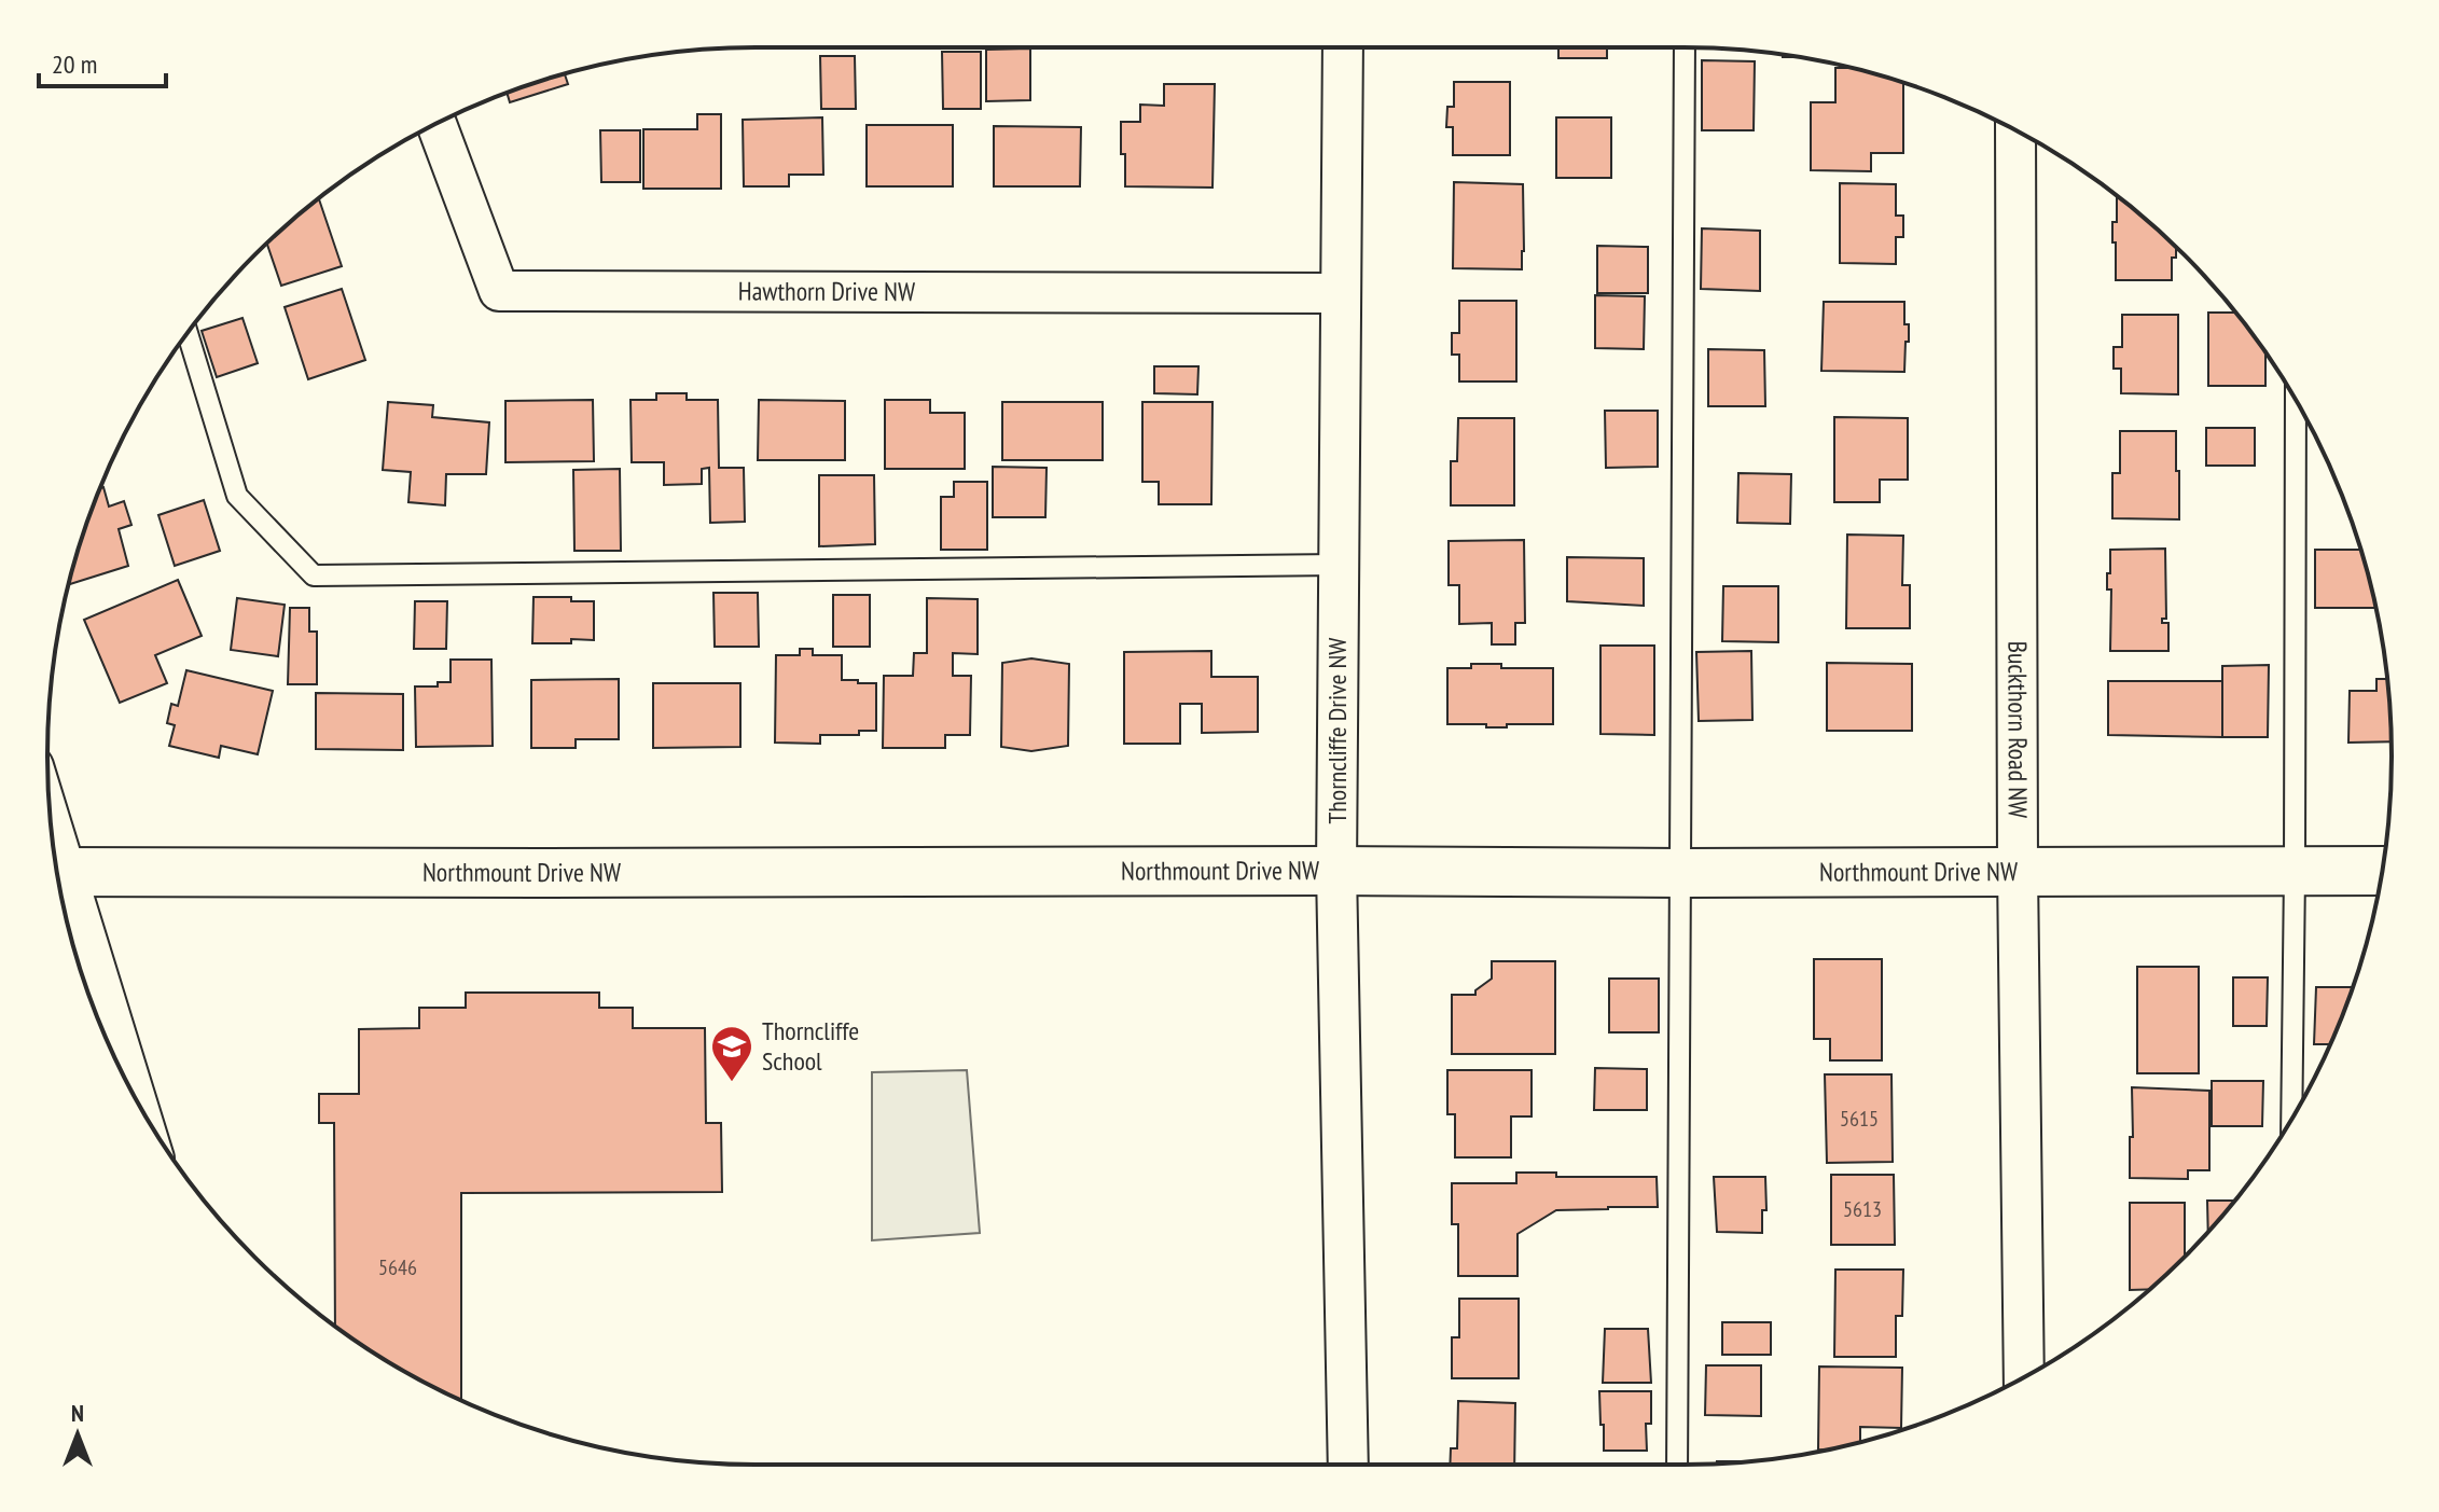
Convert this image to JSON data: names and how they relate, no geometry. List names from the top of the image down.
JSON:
{
  "streets": {
    "street": [
      "Hawthorn Drive NW",
      "Buckthorn Road NW",
      "Thorncliffe Drive NW",
      "Northmount Drive NW"
    ]
  },
  "crossings": [
    ["Hawthorn Drive NW", "Thorncliffe Drive NW"],
    ["Buckthorn Road NW", "Northmount Drive NW"],
    ["Thorncliffe Drive NW", "Northmount Drive NW"]
  ],
  "places": {
    "school or university": ["Thorncliffe School"]
  },
  "house_numbers": ["5615", "5613", "5646"],
  "scale_bar": "20 m",
  "north": "top"
}
